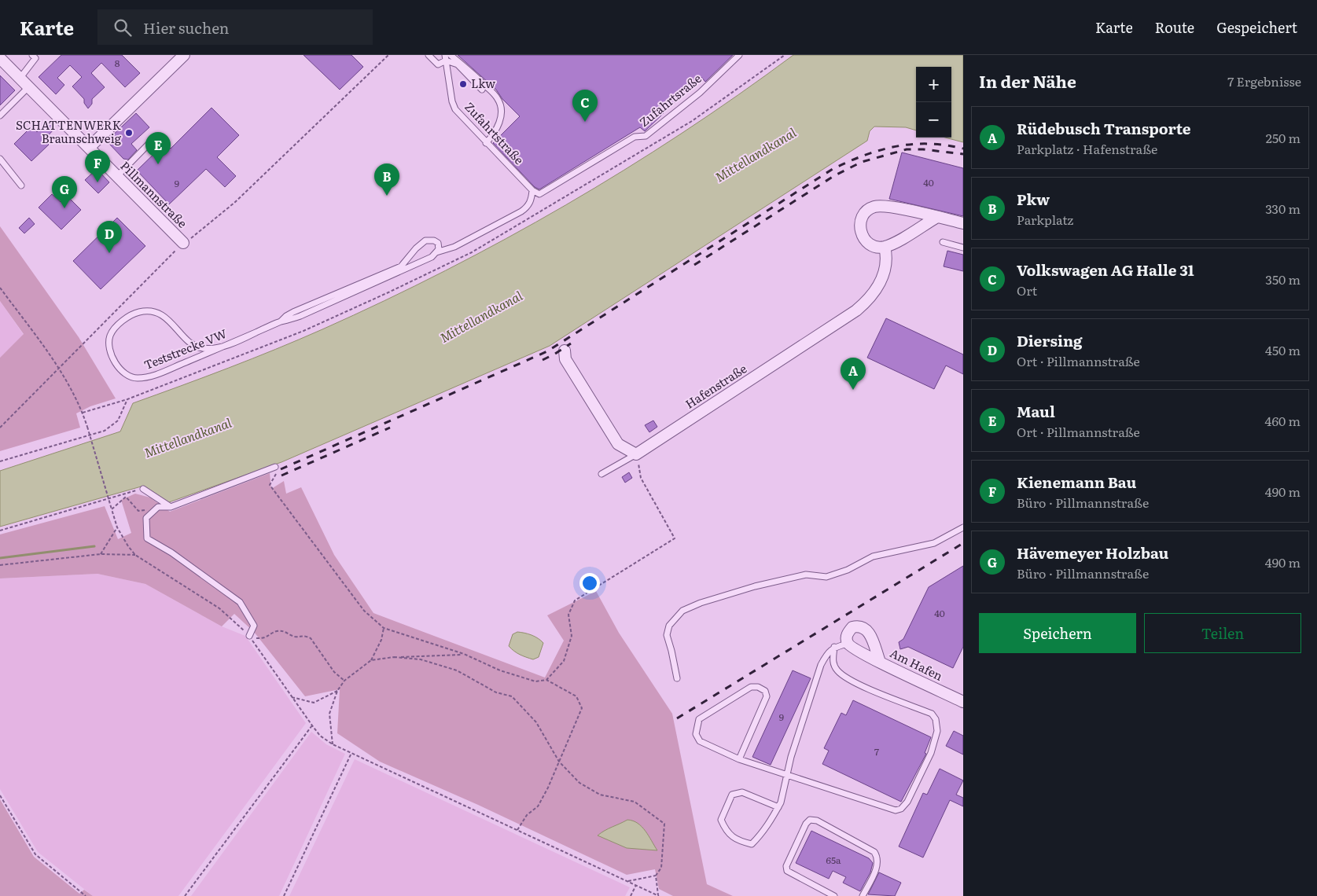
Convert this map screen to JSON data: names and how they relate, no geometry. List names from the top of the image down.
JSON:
{
  "streets": {
    "street": ["Pillmannstraße", "Hafenstraße", "Am Hafen"],
    "lane": ["Zufahrtsraße", "Zufahrtstraße", "Teststrecke VW"]
  },
  "crossings": [
    ["Zufahrtsraße", "Zufahrtstraße"],
    ["Zufahrtsraße", "Teststrecke VW"],
    ["Zufahrtstraße", "Teststrecke VW"]
  ],
  "water": ["Mittellandkanal"],
  "places": ["Lkw", "SCHATTENWERK Braunschweig"],
  "house_numbers": [
    "8",
    "40",
    "9",
    "40",
    "9",
    "7",
    "65a"
  ],
  "page": {
    "header": "Karte",
    "search": "Hier suchen",
    "nav": ["Karte", "Route", "Gespeichert"],
    "heading": ["In der Nähe", "7 Ergebnisse"],
    "map_buttons": ["+", "−"],
    "pins": [
      "C",
      "E",
      "F",
      "B",
      "G",
      "D",
      "A"
    ],
    "list": [
      {
        "mark": "A",
        "name": "Rüdebusch Transporte",
        "note": "Parkplatz · Hafenstraße",
        "value": "250 m"
      },
      {
        "mark": "B",
        "name": "Pkw",
        "note": "Parkplatz",
        "value": "330 m"
      },
      {
        "mark": "C",
        "name": "Volkswagen AG Halle 31",
        "note": "Ort",
        "value": "350 m"
      },
      {
        "mark": "D",
        "name": "Diersing",
        "note": "Ort · Pillmannstraße",
        "value": "450 m"
      },
      {
        "mark": "E",
        "name": "Maul",
        "note": "Ort · Pillmannstraße",
        "value": "460 m"
      },
      {
        "mark": "F",
        "name": "Kienemann Bau",
        "note": "Büro · Pillmannstraße",
        "value": "490 m"
      },
      {
        "mark": "G",
        "name": "Hävemeyer Holzbau",
        "note": "Büro · Pillmannstraße",
        "value": "490 m"
      }
    ],
    "buttons": ["Speichern", "Teilen"]
  }
}
